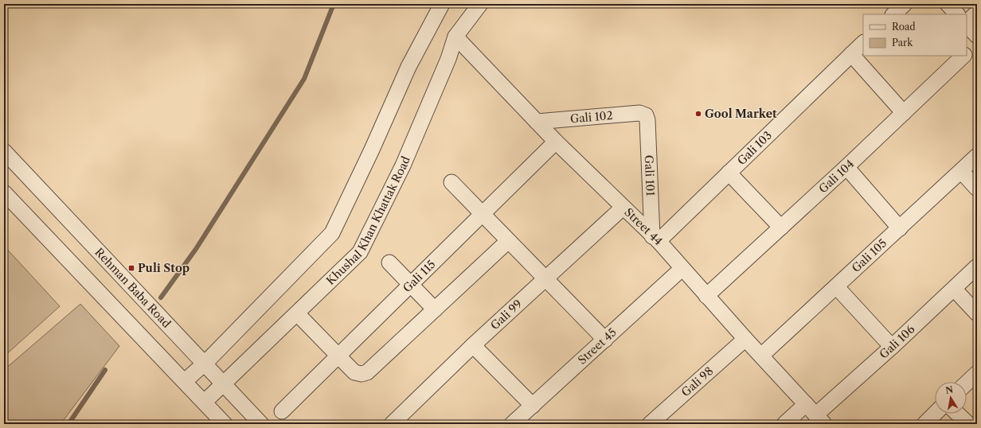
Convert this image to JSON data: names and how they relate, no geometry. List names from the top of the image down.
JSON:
{
  "streets": {
    "street": [
      "Gali 102",
      "Gali 103",
      "Gali 101",
      "Gali 104",
      "Khushal Khan Khattak Road",
      "Street 44",
      "Gali 105",
      "Gali 115",
      "Rehman Baba Road",
      "Gali 99",
      "Gali 106",
      "Street 45",
      "Gali 98"
    ]
  },
  "crossings": [
    ["Gali 102", "Gali 101"],
    ["Gali 102", "Street 44"],
    ["Gali 103", "Gali 101"],
    ["Gali 103", "Street 44"],
    ["Gali 101", "Street 44"],
    ["Gali 104", "Street 44"],
    ["Khushal Khan Khattak Road", "Street 44"],
    ["Khushal Khan Khattak Road", "Rehman Baba Road"],
    ["Street 44", "Gali 105"],
    ["Street 44", "Gali 115"],
    ["Street 44", "Gali 99"],
    ["Street 44", "Gali 106"],
    ["Street 44", "Street 45"],
    ["Street 44", "Gali 98"]
  ],
  "places": {
    "other": ["Gool Market"],
    "transit": ["Puli Stop"]
  },
  "legend": ["Road", "Park"],
  "north": "top"
}
